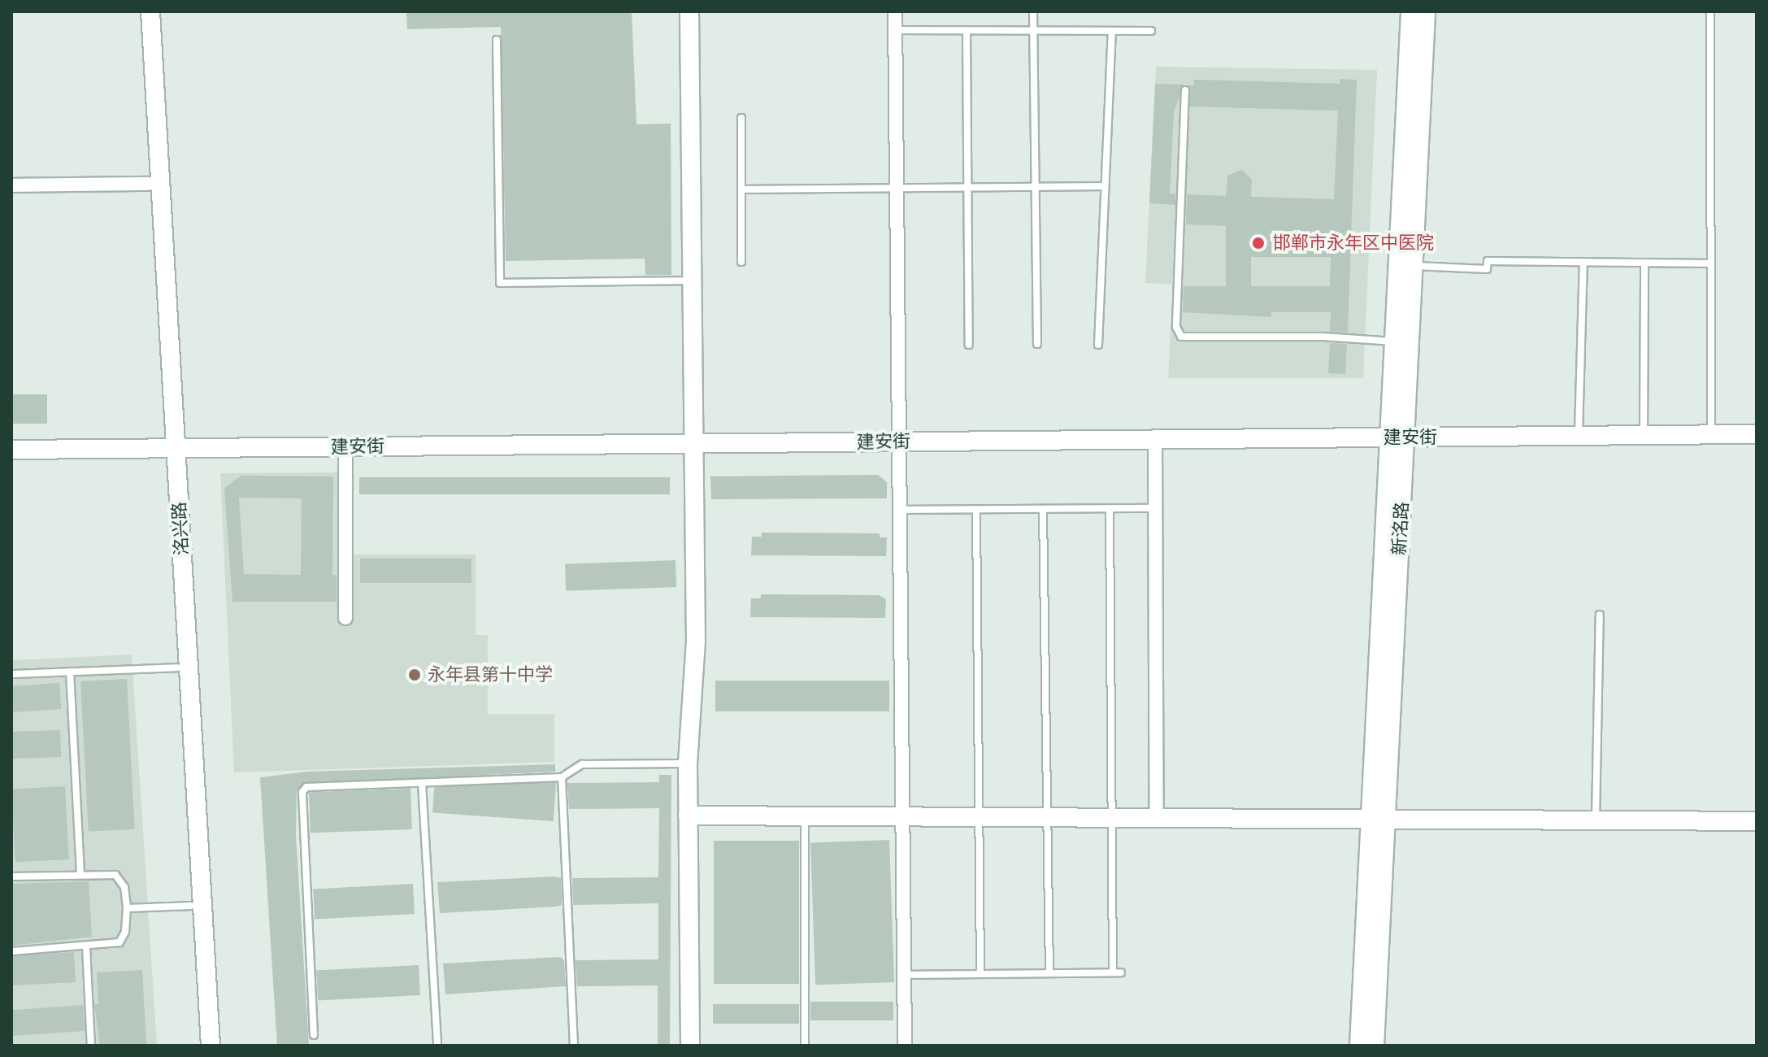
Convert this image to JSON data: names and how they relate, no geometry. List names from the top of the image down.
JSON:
{
  "streets": {
    "street": ["建安街", "洺兴路", "新洺路"]
  },
  "crossings": [
    ["建安街", "洺兴路"],
    ["建安街", "新洺路"]
  ],
  "places": ["邯郸市永年区中医院", "永年县第十中学"]
}
